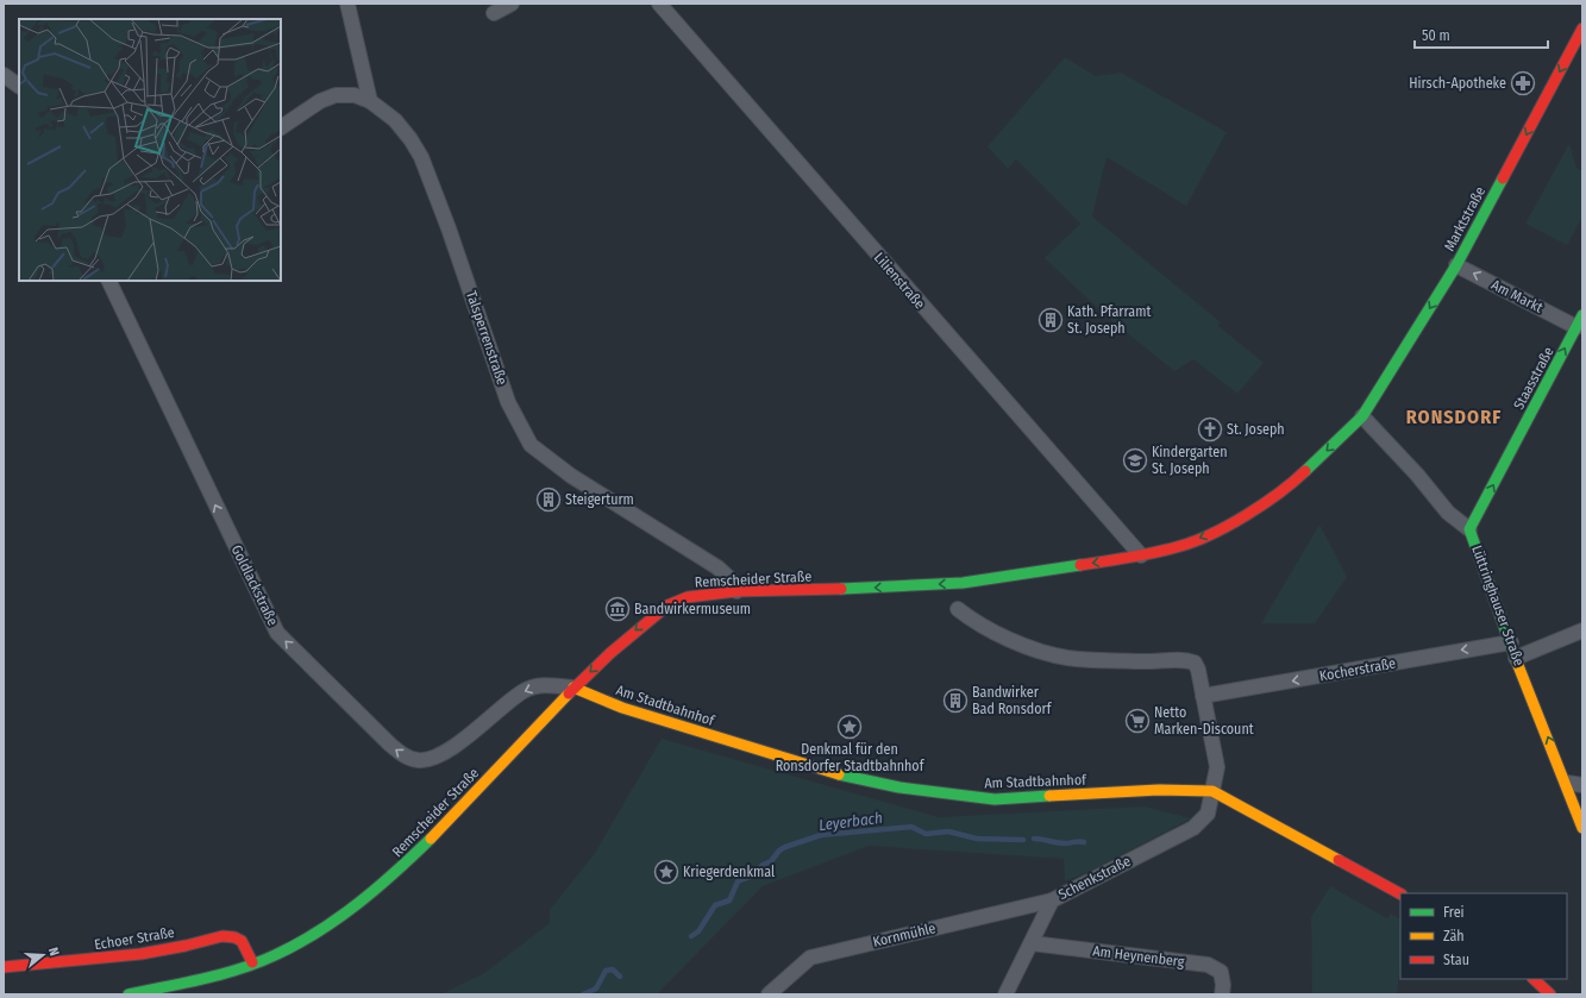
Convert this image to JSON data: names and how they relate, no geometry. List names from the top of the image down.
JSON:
{
  "streets": {
    "main road": [
      "Marktstraße",
      "Staasstraße",
      "Remscheider Straße",
      "Lüttringhauser Straße",
      "Am Stadtbahnhof",
      "Echoer Straße"
    ],
    "street": [
      "Lilienstraße",
      "Am Markt",
      "Talsperrenstraße",
      "Goldlackstraße",
      "Kocherstraße",
      "Schenkstraße",
      "Kornmühle",
      "Am Heynenberg"
    ]
  },
  "crossings": [
    ["Marktstraße", "Am Markt"],
    ["Marktstraße", "Remscheider Straße"],
    ["Marktstraße", "Lüttringhauser Straße"],
    ["Lilienstraße", "Remscheider Straße"],
    ["Am Markt", "Staasstraße"],
    ["Talsperrenstraße", "Remscheider Straße"],
    ["Staasstraße", "Lüttringhauser Straße"],
    ["Remscheider Straße", "Goldlackstraße"],
    ["Remscheider Straße", "Lüttringhauser Straße"],
    ["Remscheider Straße", "Am Stadtbahnhof"],
    ["Remscheider Straße", "Echoer Straße"],
    ["Goldlackstraße", "Am Stadtbahnhof"],
    ["Lüttringhauser Straße", "Kocherstraße"],
    ["Am Stadtbahnhof", "Schenkstraße"],
    ["Schenkstraße", "Kornmühle"],
    ["Schenkstraße", "Am Heynenberg"]
  ],
  "one_way": [
    "Marktstraße",
    "Am Markt",
    "Staasstraße",
    "Remscheider Straße",
    "Goldlackstraße",
    "Kocherstraße"
  ],
  "districts": ["RONSDORF"],
  "water": ["Leyerbach"],
  "places": {
    "pharmacy": ["Hirsch-Apotheke"],
    "building": ["Kath. Pfarramt St. Joseph", "Steigerturm", "Bandwirker Bad Ronsdorf"],
    "church": ["St. Joseph"],
    "school or university": ["Kindergarten St. Joseph"],
    "museum": ["Bandwirkermuseum"],
    "supermarket": ["Netto Marken-Discount"],
    "place": ["Denkmal für den Ronsdorfer Stadtbahnhof", "Kriegerdenkmal"]
  },
  "legend": ["Frei", "Zäh", "Stau"],
  "scale_bar": "50 m",
  "north": "right"
}
